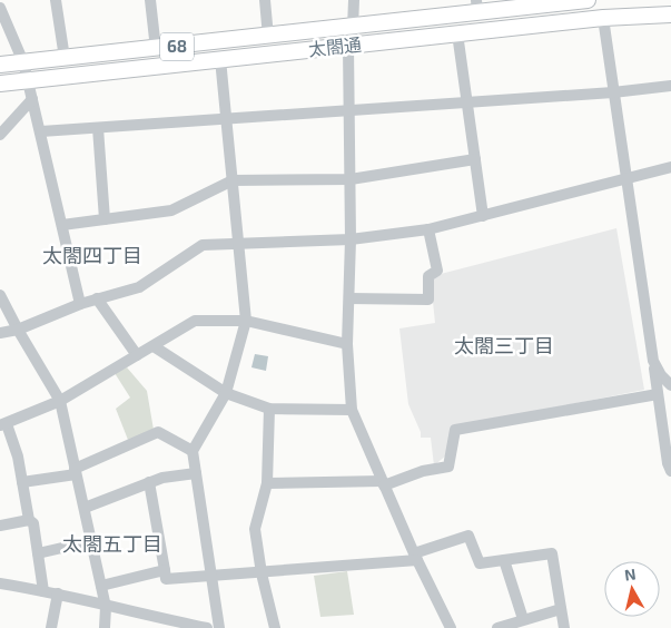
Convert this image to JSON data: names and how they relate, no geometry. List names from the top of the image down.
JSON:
{
  "streets": {
    "main road": ["68", "太閤通"]
  },
  "districts": ["太閤四丁目", "太閤三丁目", "太閤五丁目"],
  "north": "top"
}
